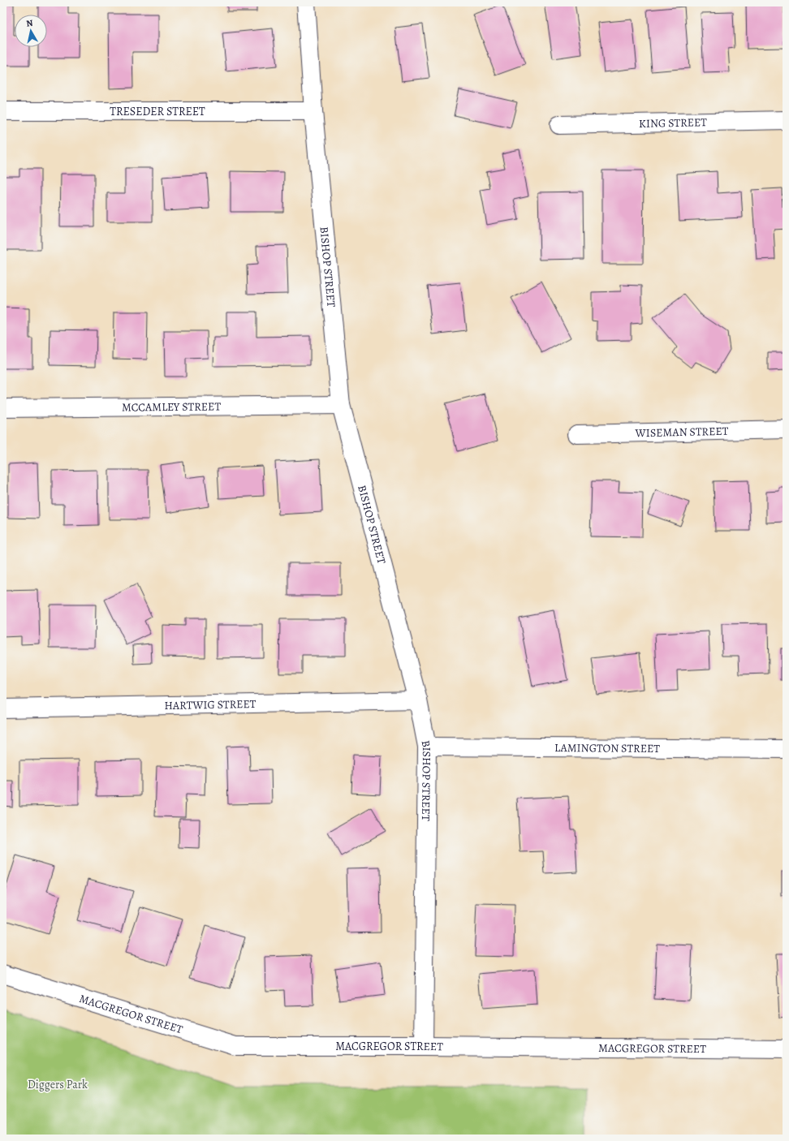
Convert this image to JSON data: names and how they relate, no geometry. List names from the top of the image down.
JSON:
{
  "streets": {
    "street": [
      "TRESEDER STREET",
      "KING STREET",
      "BISHOP STREET",
      "MCCAMLEY STREET",
      "WISEMAN STREET",
      "HARTWIG STREET",
      "LAMINGTON STREET",
      "MACGREGOR STREET"
    ]
  },
  "crossings": [
    ["TRESEDER STREET", "BISHOP STREET"],
    ["BISHOP STREET", "MCCAMLEY STREET"],
    ["BISHOP STREET", "HARTWIG STREET"],
    ["BISHOP STREET", "LAMINGTON STREET"],
    ["BISHOP STREET", "MACGREGOR STREET"]
  ],
  "parks": ["Diggers Park"],
  "north": "top"
}
